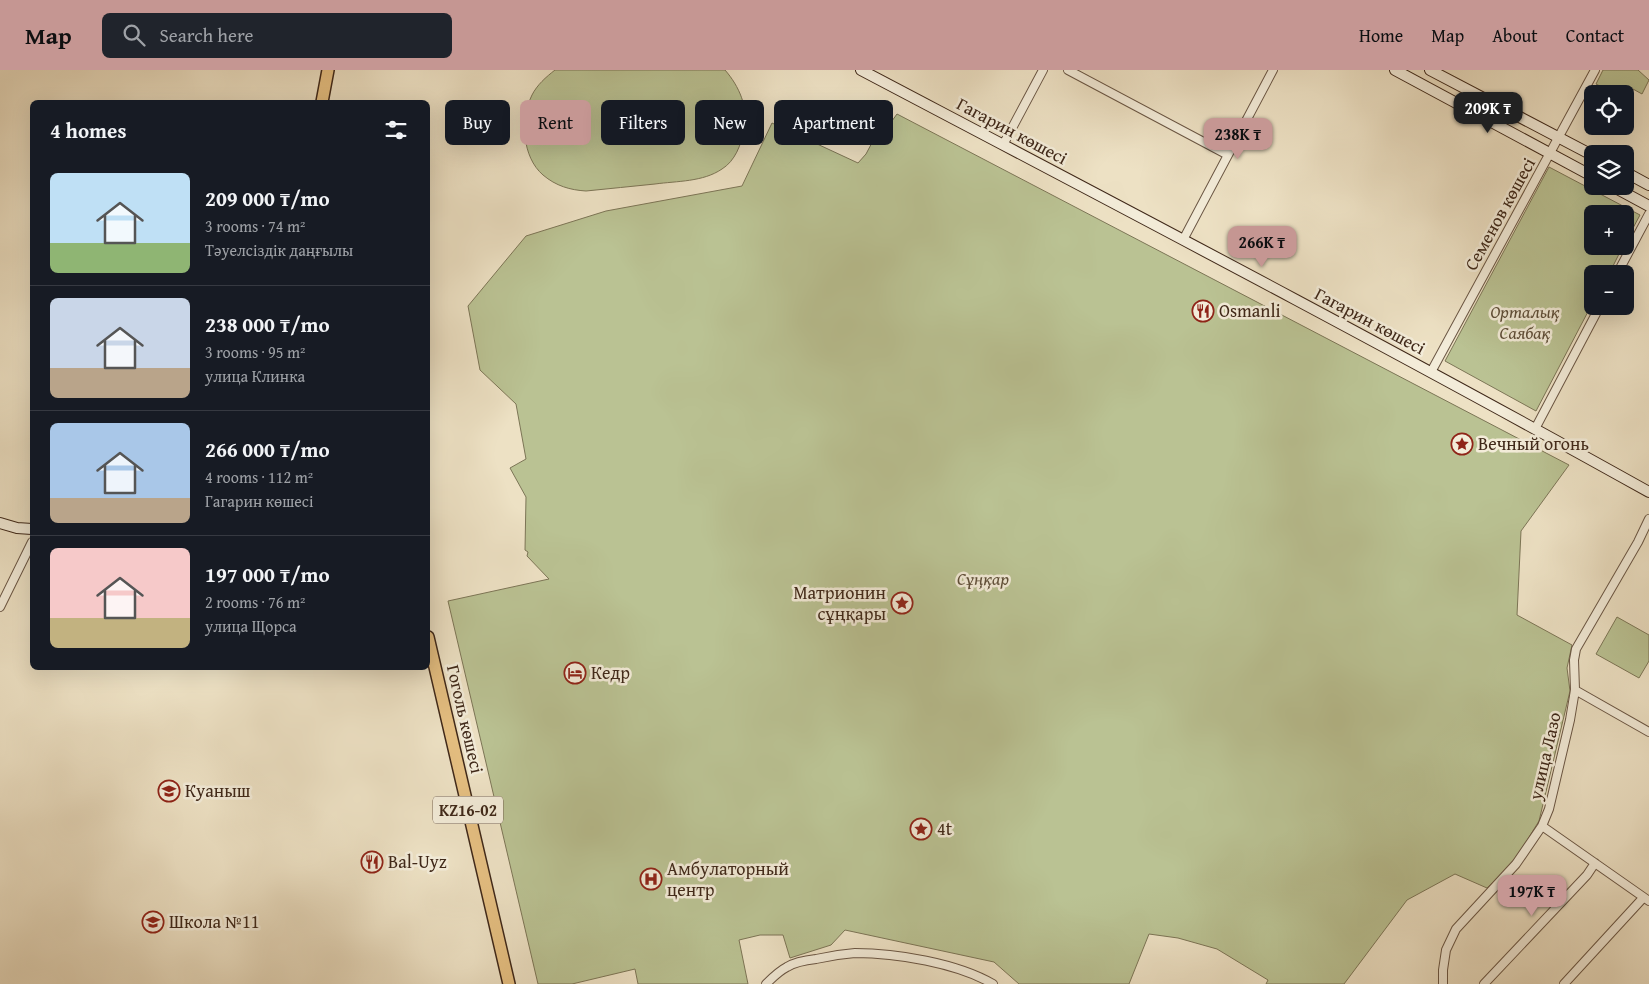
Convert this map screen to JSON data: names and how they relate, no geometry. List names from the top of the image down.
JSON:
{
  "streets": {
    "main road": ["Гоголь көшесі", "KZ16-02"],
    "street": ["Гагарин көшесі", "Семенов көшесі", "улица Лазо"]
  },
  "crossings": [
    ["Гагарин көшесі", "Семенов көшесі"]
  ],
  "parks": ["Орталық Саябақ", "Сұңқар"],
  "places": {
    "restaurant": ["Osmanli", "Bal-Uyz"],
    "place": ["Вечный огонь", "Матрионин сұңқары", "4t"],
    "hotel": ["Кедр"],
    "school or university": ["Куаныш", "Школа №11"],
    "hospital": ["Амбулаторный центр"]
  },
  "page": {
    "header": "Map",
    "search": "Search here",
    "nav": [
      "Home",
      "Map",
      "About",
      "Contact"
    ],
    "map_buttons": ["+", "−"],
    "price": [
      "209K ₸",
      "238K ₸",
      "266K ₸",
      "197K ₸"
    ],
    "chip": [
      "Buy",
      "Rent",
      "Filters",
      "New",
      "Apartment"
    ],
    "heading": "4 homes",
    "list": [
      {
        "name": "209 000 ₸/mo",
        "note": "3 rooms · 74 m² · Тәуелсіздік даңғылы"
      },
      {
        "name": "238 000 ₸/mo",
        "note": "3 rooms · 95 m² · улица Клинка"
      },
      {
        "name": "266 000 ₸/mo",
        "note": "4 rooms · 112 m² · Гагарин көшесі"
      },
      {
        "name": "197 000 ₸/mo",
        "note": "2 rooms · 76 m² · улица Щорса"
      }
    ]
  }
}
